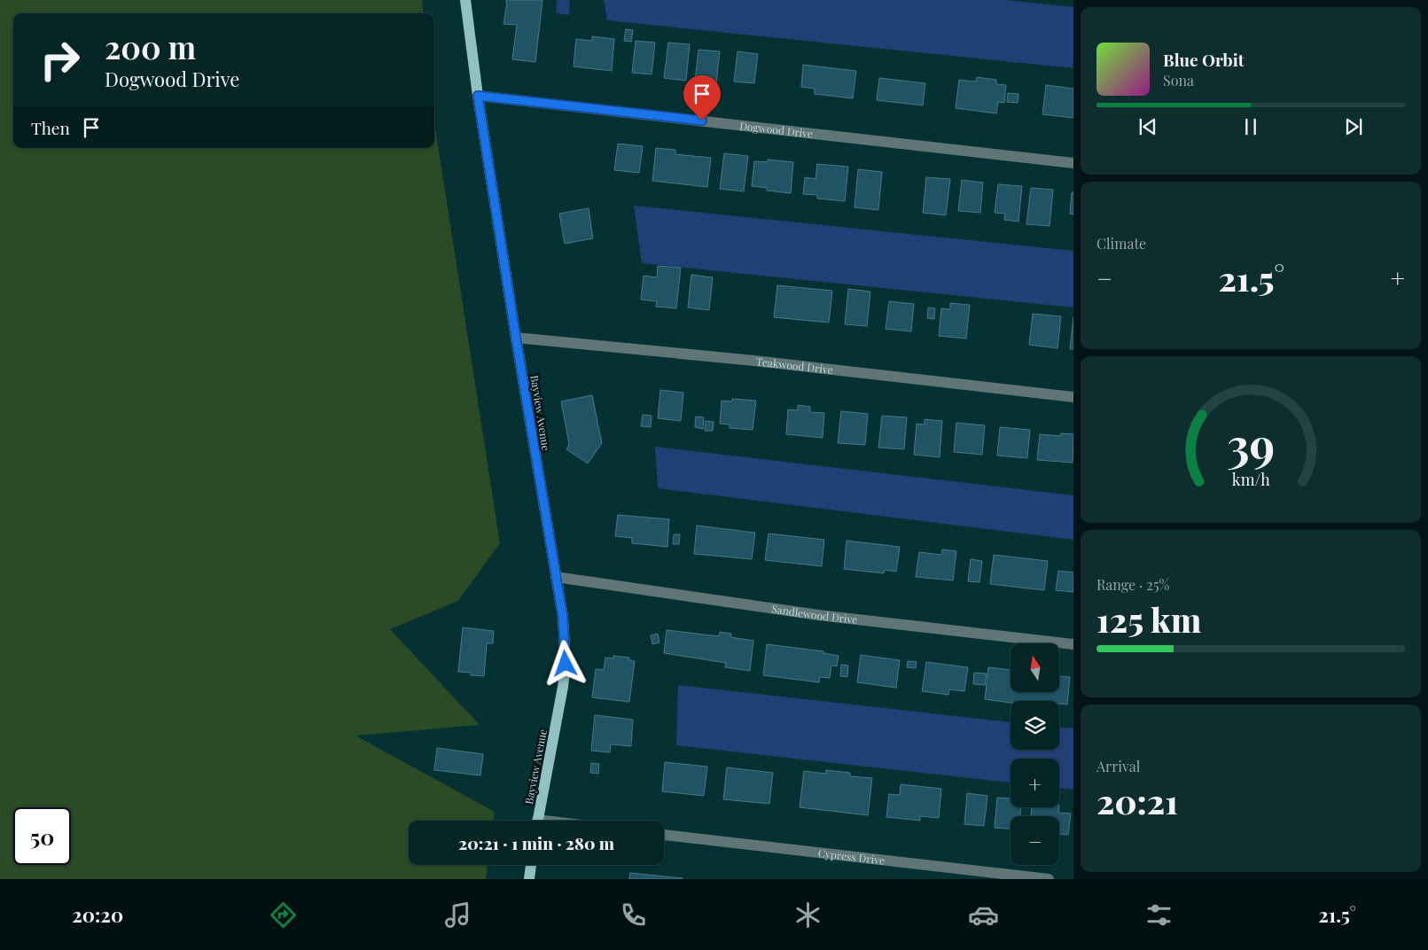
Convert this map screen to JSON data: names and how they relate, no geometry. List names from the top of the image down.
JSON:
{
  "streets": {
    "main road": ["Bayview Avenue"],
    "street": [
      "Dogwood Drive",
      "Teakwood Drive",
      "Sandlewood Drive",
      "Cypress Drive"
    ]
  },
  "crossings": [
    ["Dogwood Drive", "Bayview Avenue"],
    ["Teakwood Drive", "Bayview Avenue"],
    ["Bayview Avenue", "Sandlewood Drive"]
  ],
  "north": "top",
  "page": {
    "turn": ["200 m", "Dogwood Drive"],
    "song": ["Blue Orbit", "Sona"],
    "then": "Then",
    "tile": [
      "Climate",
      ["Range · 25%", "125 km"],
      ["Arrival", "20:21"]
    ],
    "heat": ["−", "21.5°", "+"],
    "map_buttons": ["+", "−"],
    "limit": "50",
    "trip": "20:21 · 1 min · 280 m",
    "tabs": ["20:20", "21.5°"],
    "gauge": ["39", "km/h"]
  }
}
